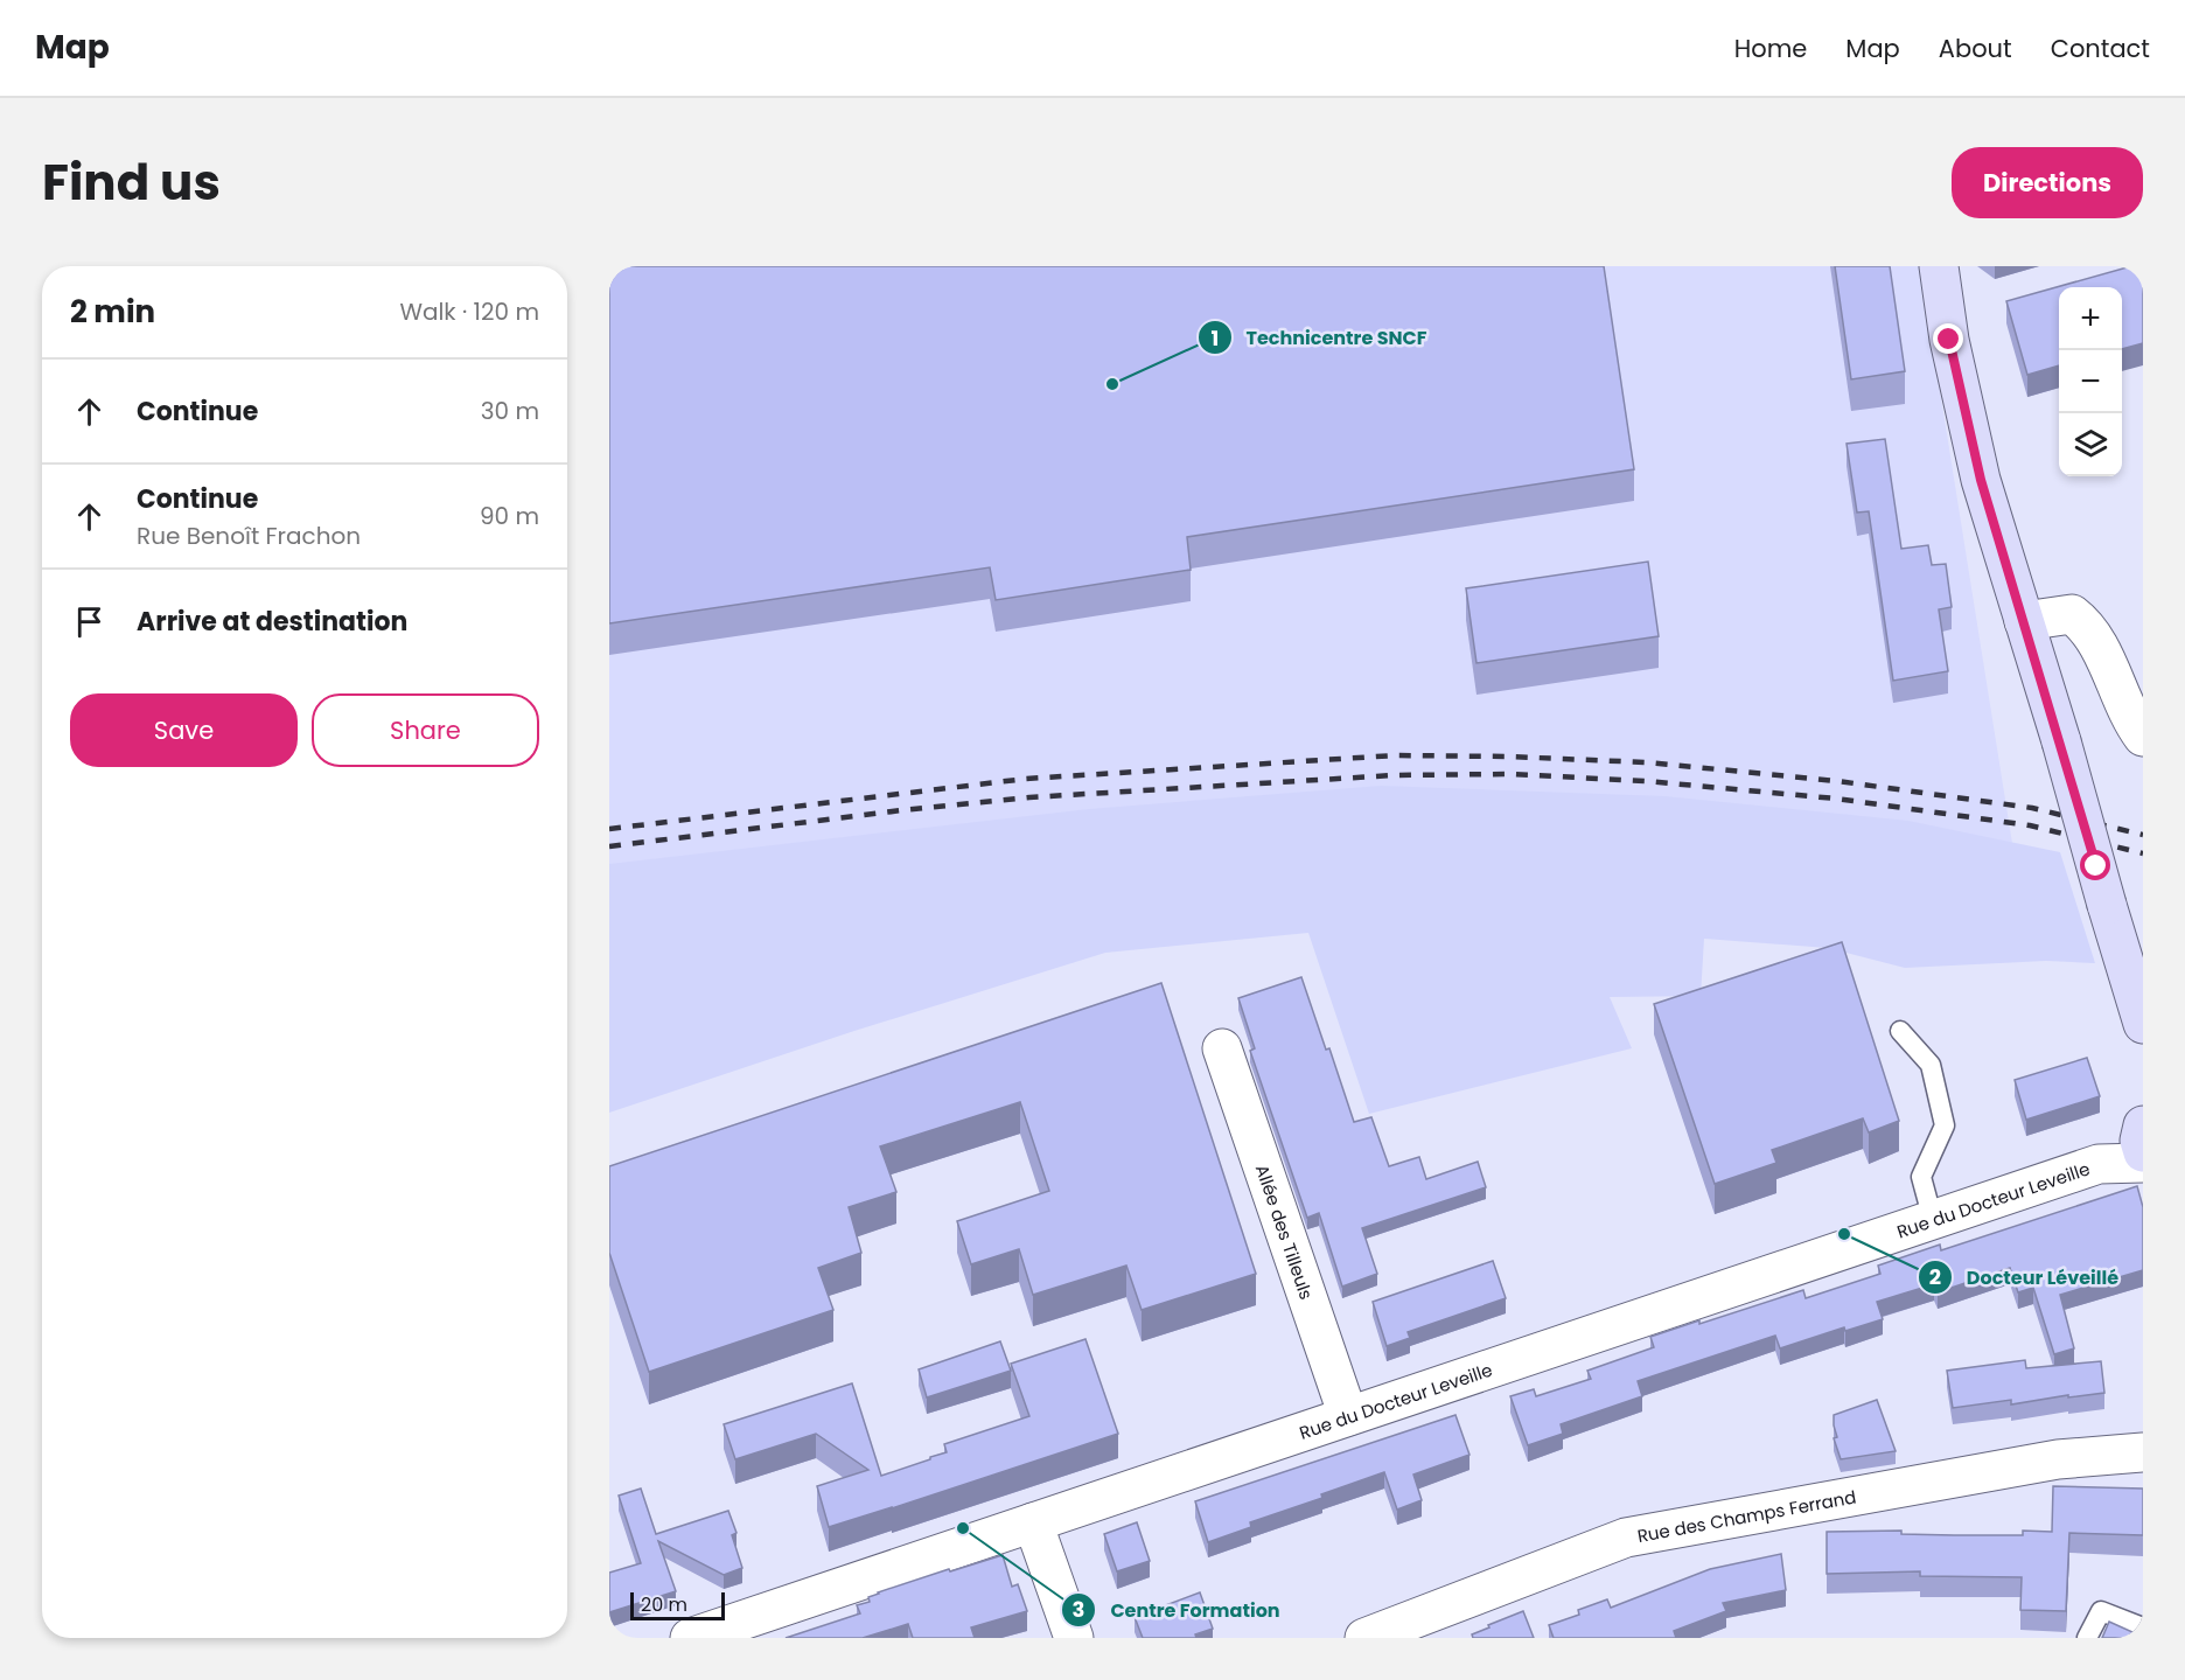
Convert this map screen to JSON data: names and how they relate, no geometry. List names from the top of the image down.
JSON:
{
  "streets": {
    "street": ["Rue du Docteur Leveille", "Allée des Tilleuls", "Rue des Champs Ferrand"]
  },
  "crossings": [
    ["Rue du Docteur Leveille", "Allée des Tilleuls"]
  ],
  "places": ["Technicentre SNCF", "Docteur Léveillé", "Centre Formation"],
  "scale_bar": "20 m",
  "page": {
    "header": "Map",
    "nav": [
      "Home",
      "Map",
      "About",
      "Contact"
    ],
    "title": "Find us",
    "buttons": [
      "Directions",
      ["Save", "Share"]
    ],
    "heading": ["2 min", "Walk · 120 m"],
    "map_buttons": ["+", "−"],
    "list": [
      ["Continue", "30 m"],
      ["Continue", "Rue Benoît Frachon", "90 m"],
      "Arrive at destination"
    ],
    "scale": "20 m"
  }
}
